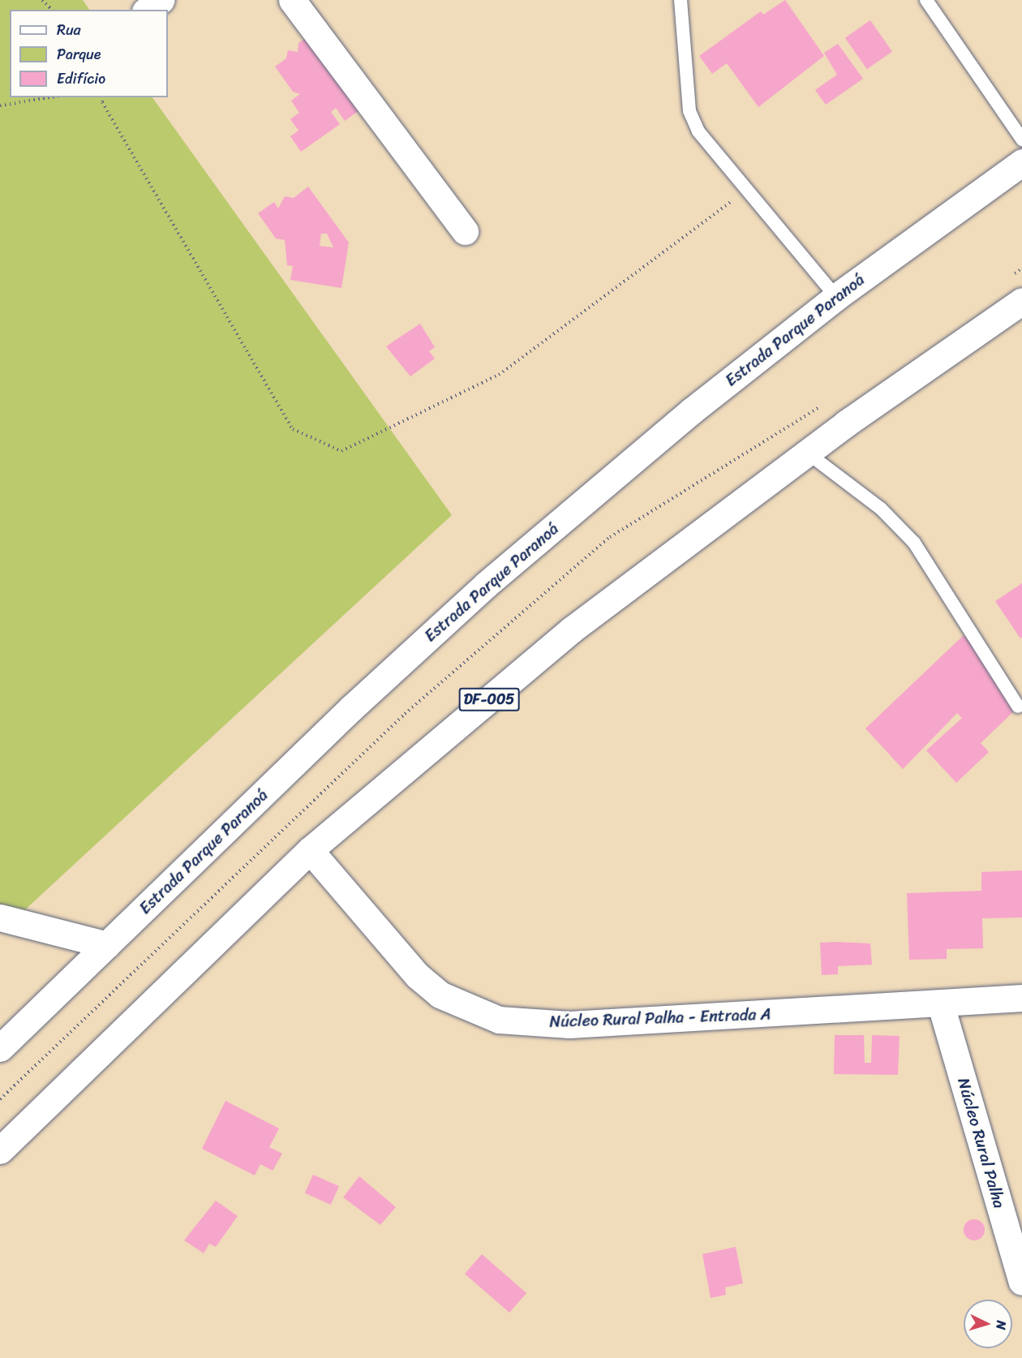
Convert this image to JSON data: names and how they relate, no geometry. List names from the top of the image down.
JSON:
{
  "streets": {
    "main road": [
      "Estrada Parque Paranoá",
      "DF-005",
      "Núcleo Rural Palha - Entrada A",
      "Núcleo Rural Palha"
    ]
  },
  "crossings": [
    ["DF-005", "Núcleo Rural Palha - Entrada A"],
    ["Núcleo Rural Palha - Entrada A", "Núcleo Rural Palha"]
  ],
  "legend": ["Rua", "Parque", "Edifício"],
  "north": "right"
}
